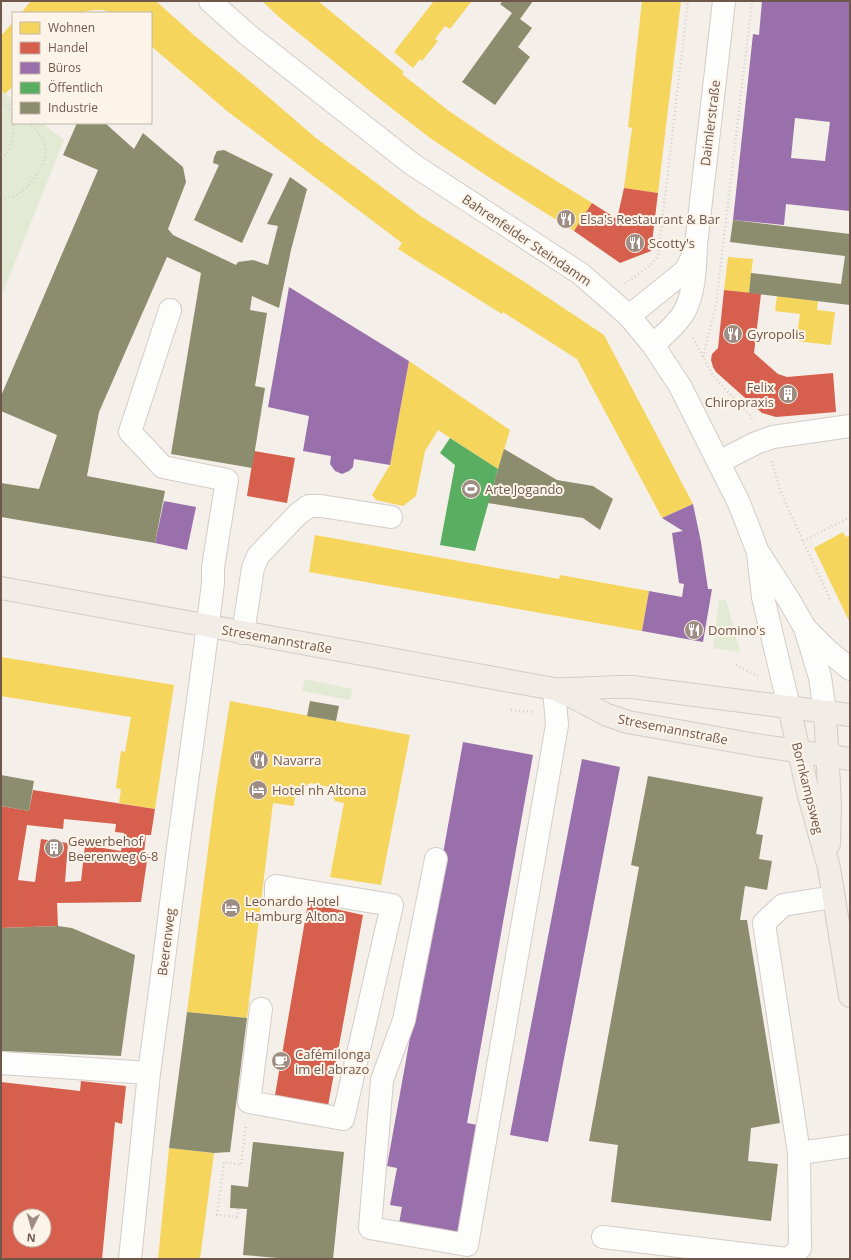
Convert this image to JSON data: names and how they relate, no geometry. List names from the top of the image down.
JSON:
{
  "streets": {
    "main road": ["Stresemannstraße", "Bornkampsweg"],
    "street": ["Daimlerstraße", "Bahrenfelder Steindamm", "Beerenweg"]
  },
  "crossings": [
    ["Daimlerstraße", "Bahrenfelder Steindamm"],
    ["Bahrenfelder Steindamm", "Stresemannstraße"],
    ["Bahrenfelder Steindamm", "Bornkampsweg"],
    ["Stresemannstraße", "Bornkampsweg"],
    ["Stresemannstraße", "Beerenweg"]
  ],
  "places": {
    "restaurant": [
      "Elsa's Restaurant & Bar",
      "Scotty's",
      "Gyropolis",
      "Domino's",
      "Navarra"
    ],
    "building": ["Felix Chiropraxis", "Gewerbehof Beerenweg 6-8"],
    "sports": ["Arte Jogando"],
    "hotel": ["Hotel nh Altona", "Leonardo Hotel Hamburg Altona"],
    "cafe": ["Cafémilonga im el abrazo"]
  },
  "legend": [
    "Wohnen",
    "Handel",
    "Büros",
    "Öffentlich",
    "Industrie"
  ],
  "north": "bottom"
}
